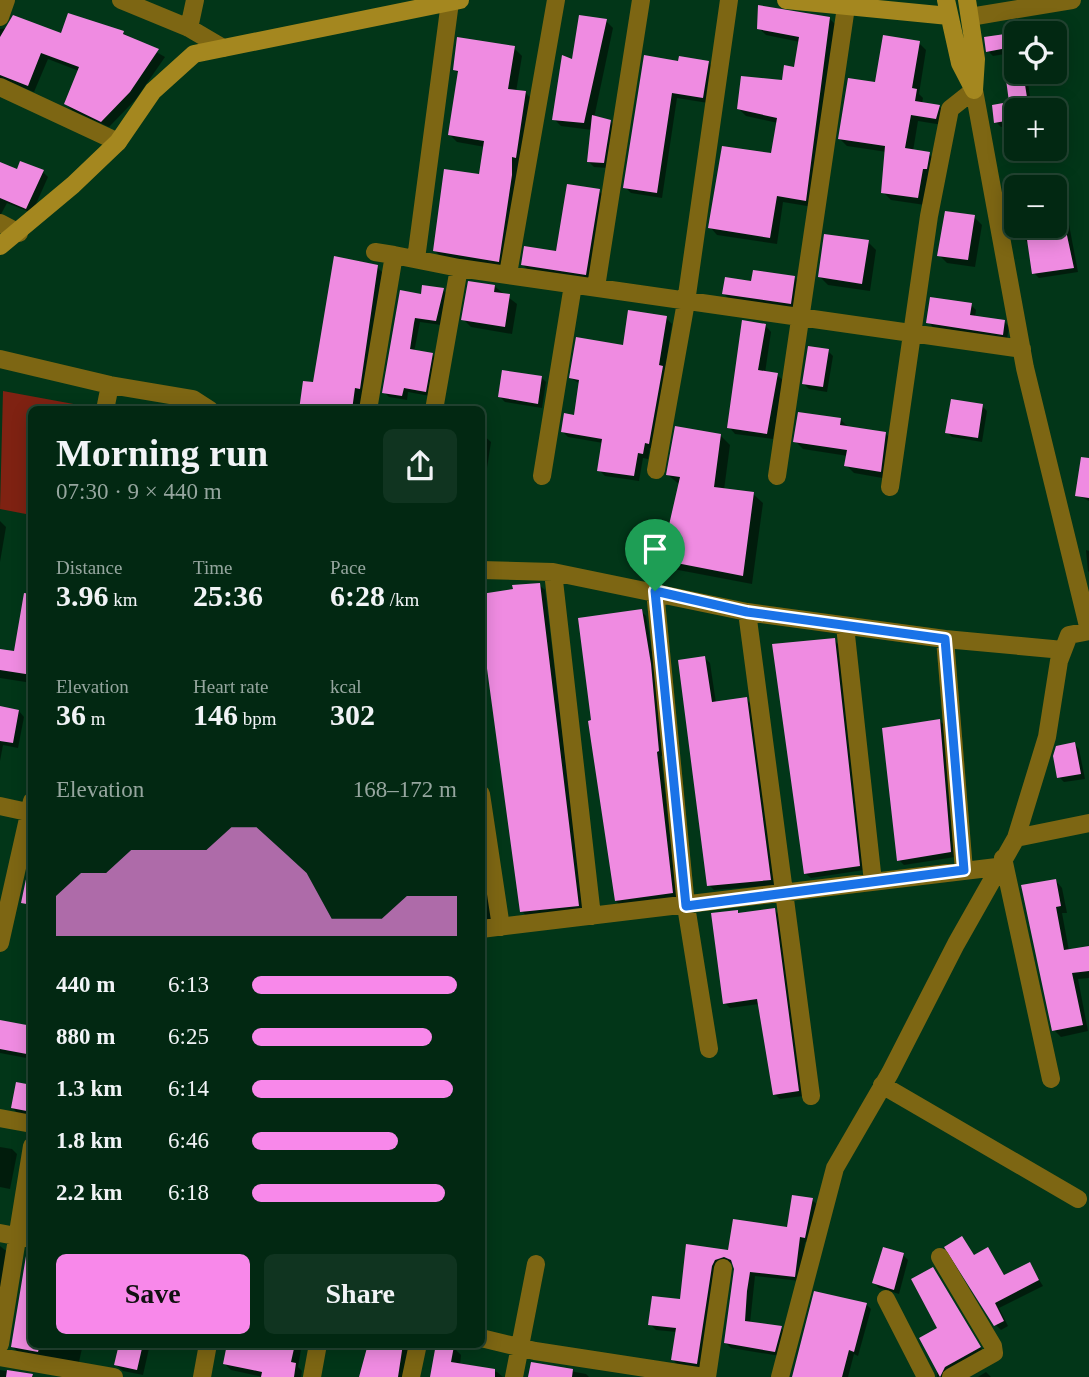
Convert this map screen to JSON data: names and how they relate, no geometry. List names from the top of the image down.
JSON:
{
  "page": {
    "map_buttons": ["+", "−"],
    "heading": ["Morning run", "07:30 · 9 × 440 m"],
    "stats": [
      ["Distance", "3.96 km"],
      ["Time", "25:36"],
      ["Pace", "6:28 /km"],
      ["Elevation", "36 m"],
      ["Heart rate", "146 bpm"],
      ["kcal", "302"]
    ],
    "chart": ["Elevation", "168–172 m"],
    "list": [
      {
        "name": "440 m",
        "note": "6:13"
      },
      {
        "name": "880 m",
        "note": "6:25"
      },
      {
        "name": "1.3 km",
        "note": "6:14"
      },
      {
        "name": "1.8 km",
        "note": "6:46"
      },
      {
        "name": "2.2 km",
        "note": "6:18"
      }
    ],
    "buttons": ["Save", "Share"]
  }
}
